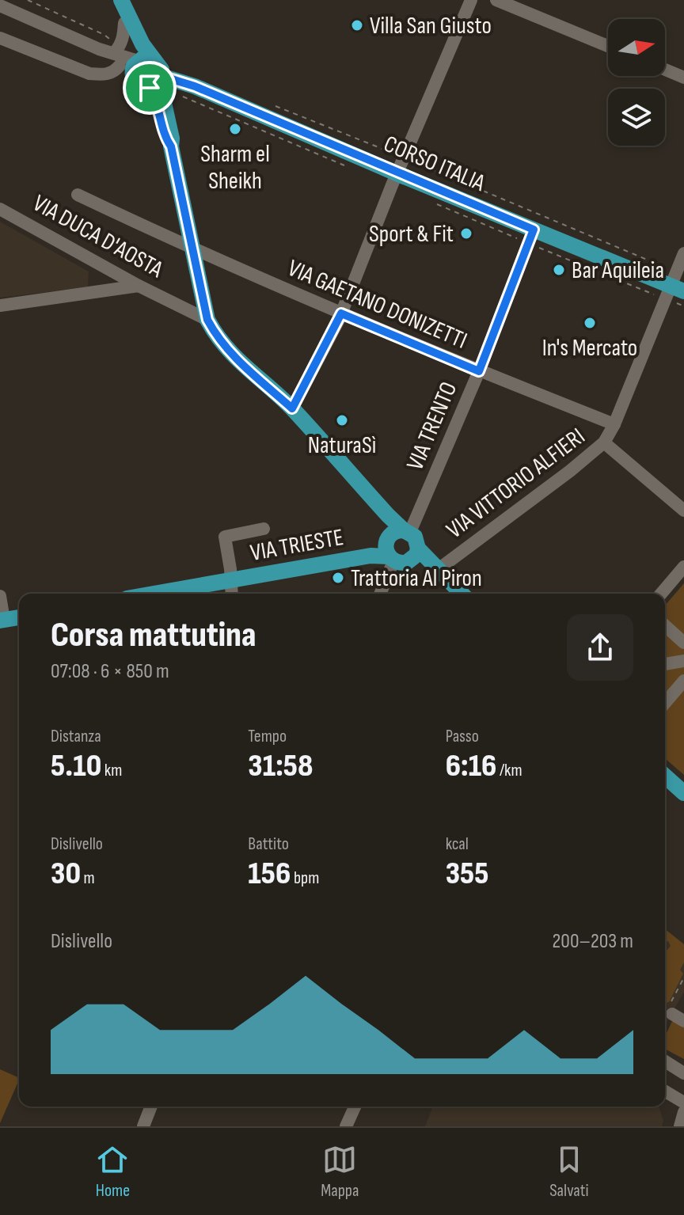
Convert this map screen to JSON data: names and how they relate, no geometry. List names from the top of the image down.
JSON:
{
  "streets": {
    "main road": ["CORSO ITALIA", "VIA TRIESTE"],
    "street": [
      "VIA DUCA D'AOSTA",
      "VIA GAETANO DONIZETTI",
      "VIA TRENTO",
      "VIA VITTORIO ALFIERI"
    ]
  },
  "crossings": [
    ["CORSO ITALIA", "VIA TRENTO"],
    ["CORSO ITALIA", "VIA VITTORIO ALFIERI"],
    ["VIA GAETANO DONIZETTI", "VIA TRENTO"],
    ["VIA GAETANO DONIZETTI", "VIA VITTORIO ALFIERI"],
    ["VIA TRENTO", "VIA TRIESTE"]
  ],
  "places": [
    "Villa San Giusto",
    "Sharm el Sheikh",
    "Sport & Fit",
    "Bar Aquileia",
    "In's Mercato",
    "NaturaSì",
    "Trattoria Al Piron"
  ],
  "north": "right",
  "page": {
    "heading": ["Corsa mattutina", "07:08 · 6 × 850 m"],
    "stats": [
      ["Distanza", "5.10 km"],
      ["Tempo", "31:58"],
      ["Passo", "6:16 /km"],
      ["Dislivello", "30 m"],
      ["Battito", "156 bpm"],
      ["kcal", "355"]
    ],
    "chart": ["Dislivello", "200–203 m"],
    "tabs": ["Home", "Mappa", "Salvati"]
  }
}
